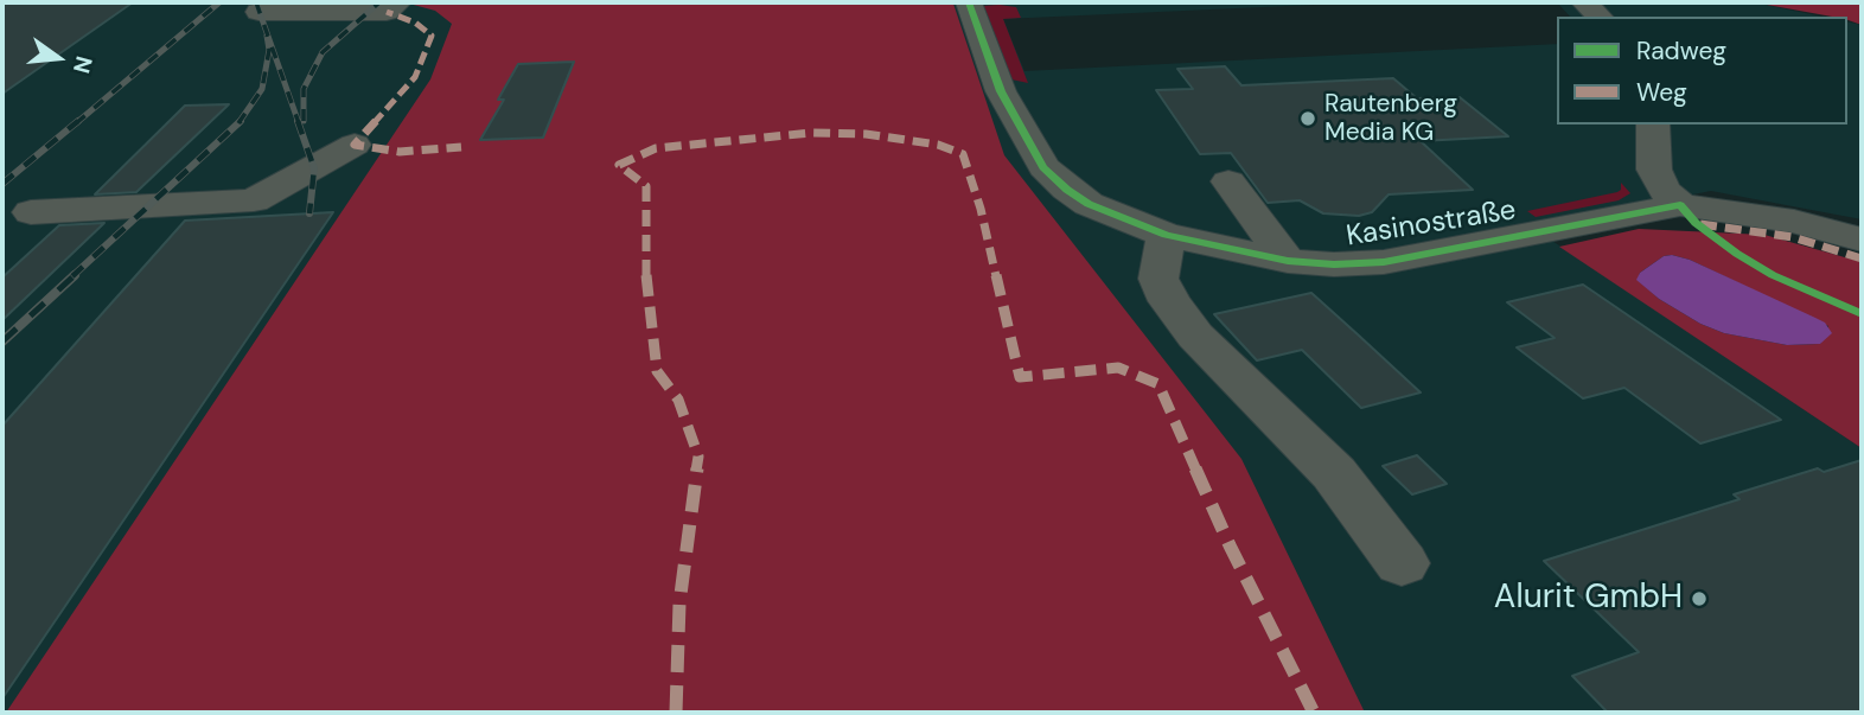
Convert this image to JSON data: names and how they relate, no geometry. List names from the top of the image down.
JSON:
{
  "streets": {
    "street": ["Kasinostraße"]
  },
  "places": ["Rautenberg Media KG", "Alurit GmbH"],
  "legend": ["Radweg", "Weg"],
  "north": "right"
}
